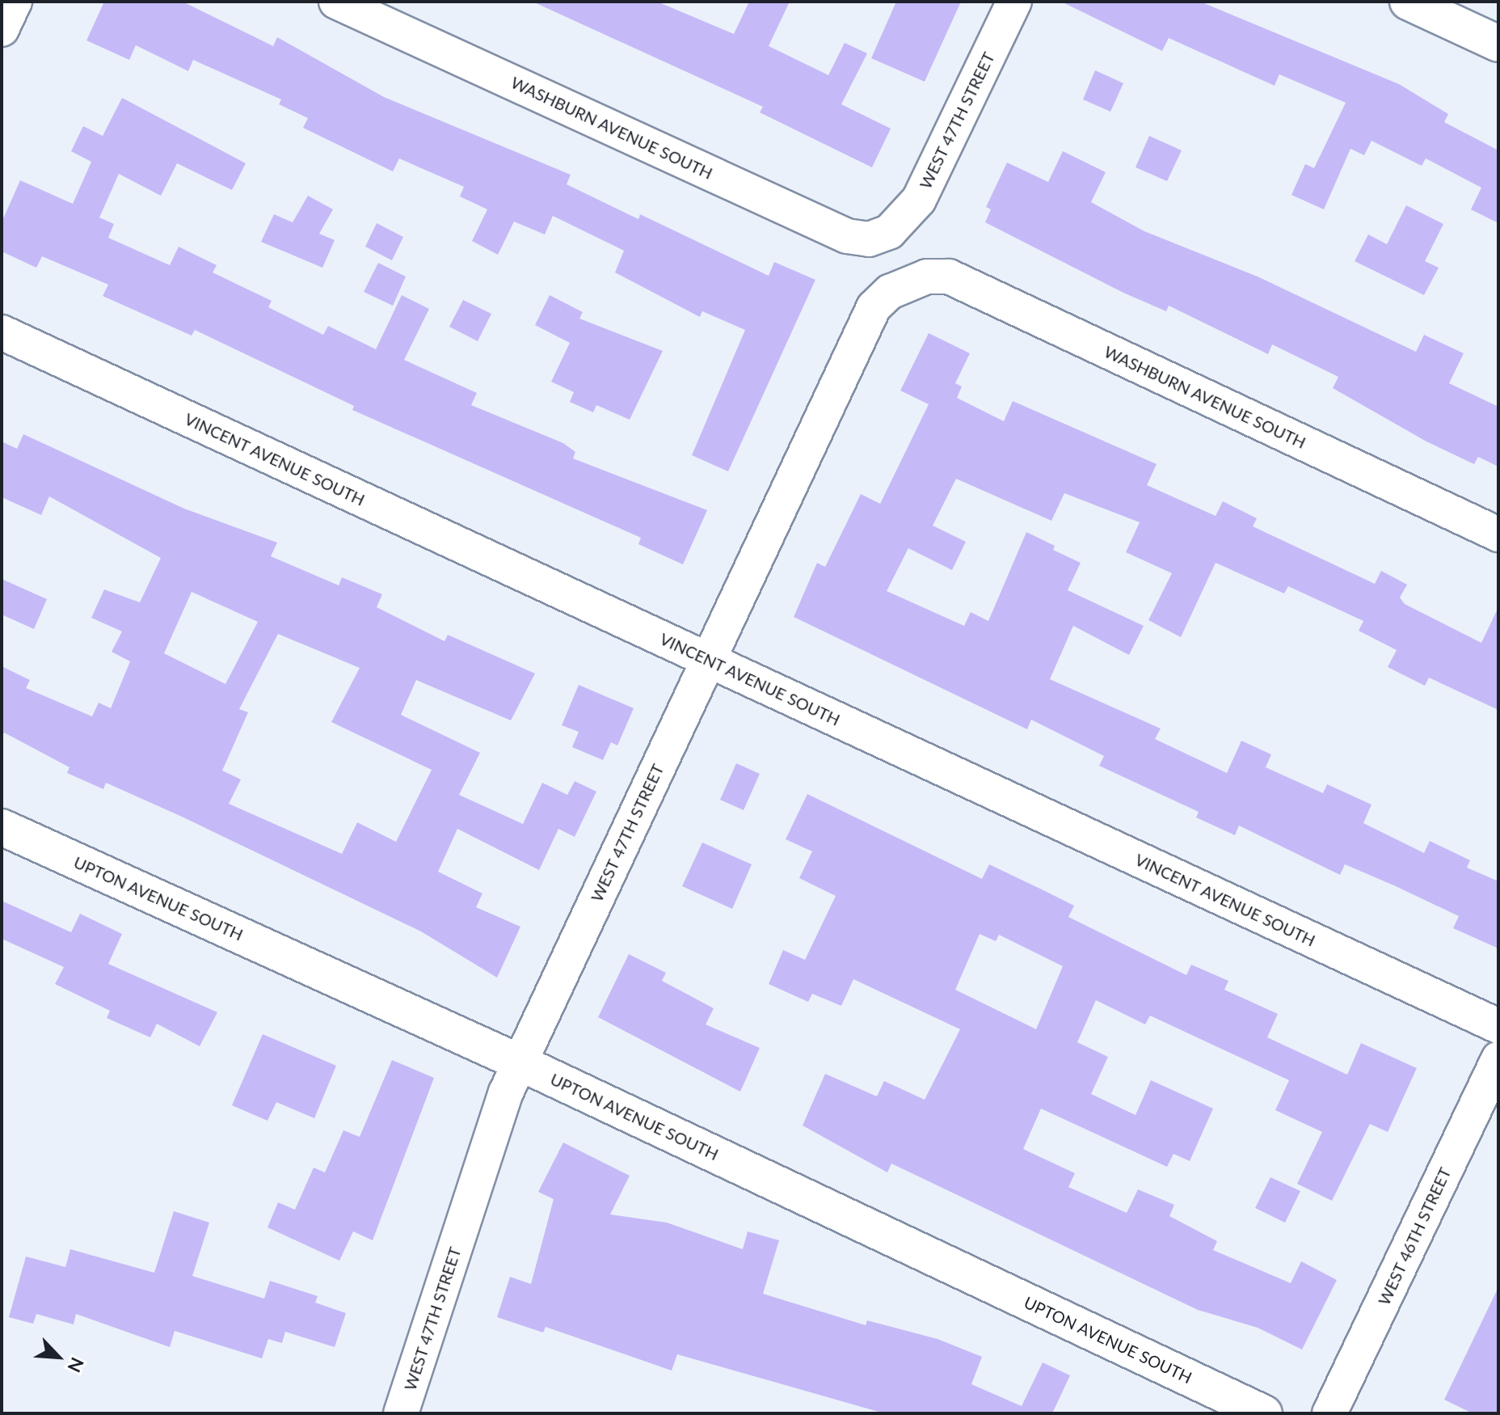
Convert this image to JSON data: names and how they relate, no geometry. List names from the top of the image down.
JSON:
{
  "streets": {
    "street": [
      "WEST 47TH STREET",
      "WASHBURN AVENUE SOUTH",
      "VINCENT AVENUE SOUTH",
      "UPTON AVENUE SOUTH",
      "WEST 46TH STREET"
    ]
  },
  "crossings": [
    ["WEST 47TH STREET", "WASHBURN AVENUE SOUTH"],
    ["WEST 47TH STREET", "VINCENT AVENUE SOUTH"],
    ["WEST 47TH STREET", "UPTON AVENUE SOUTH"]
  ],
  "north": "bottom right"
}
